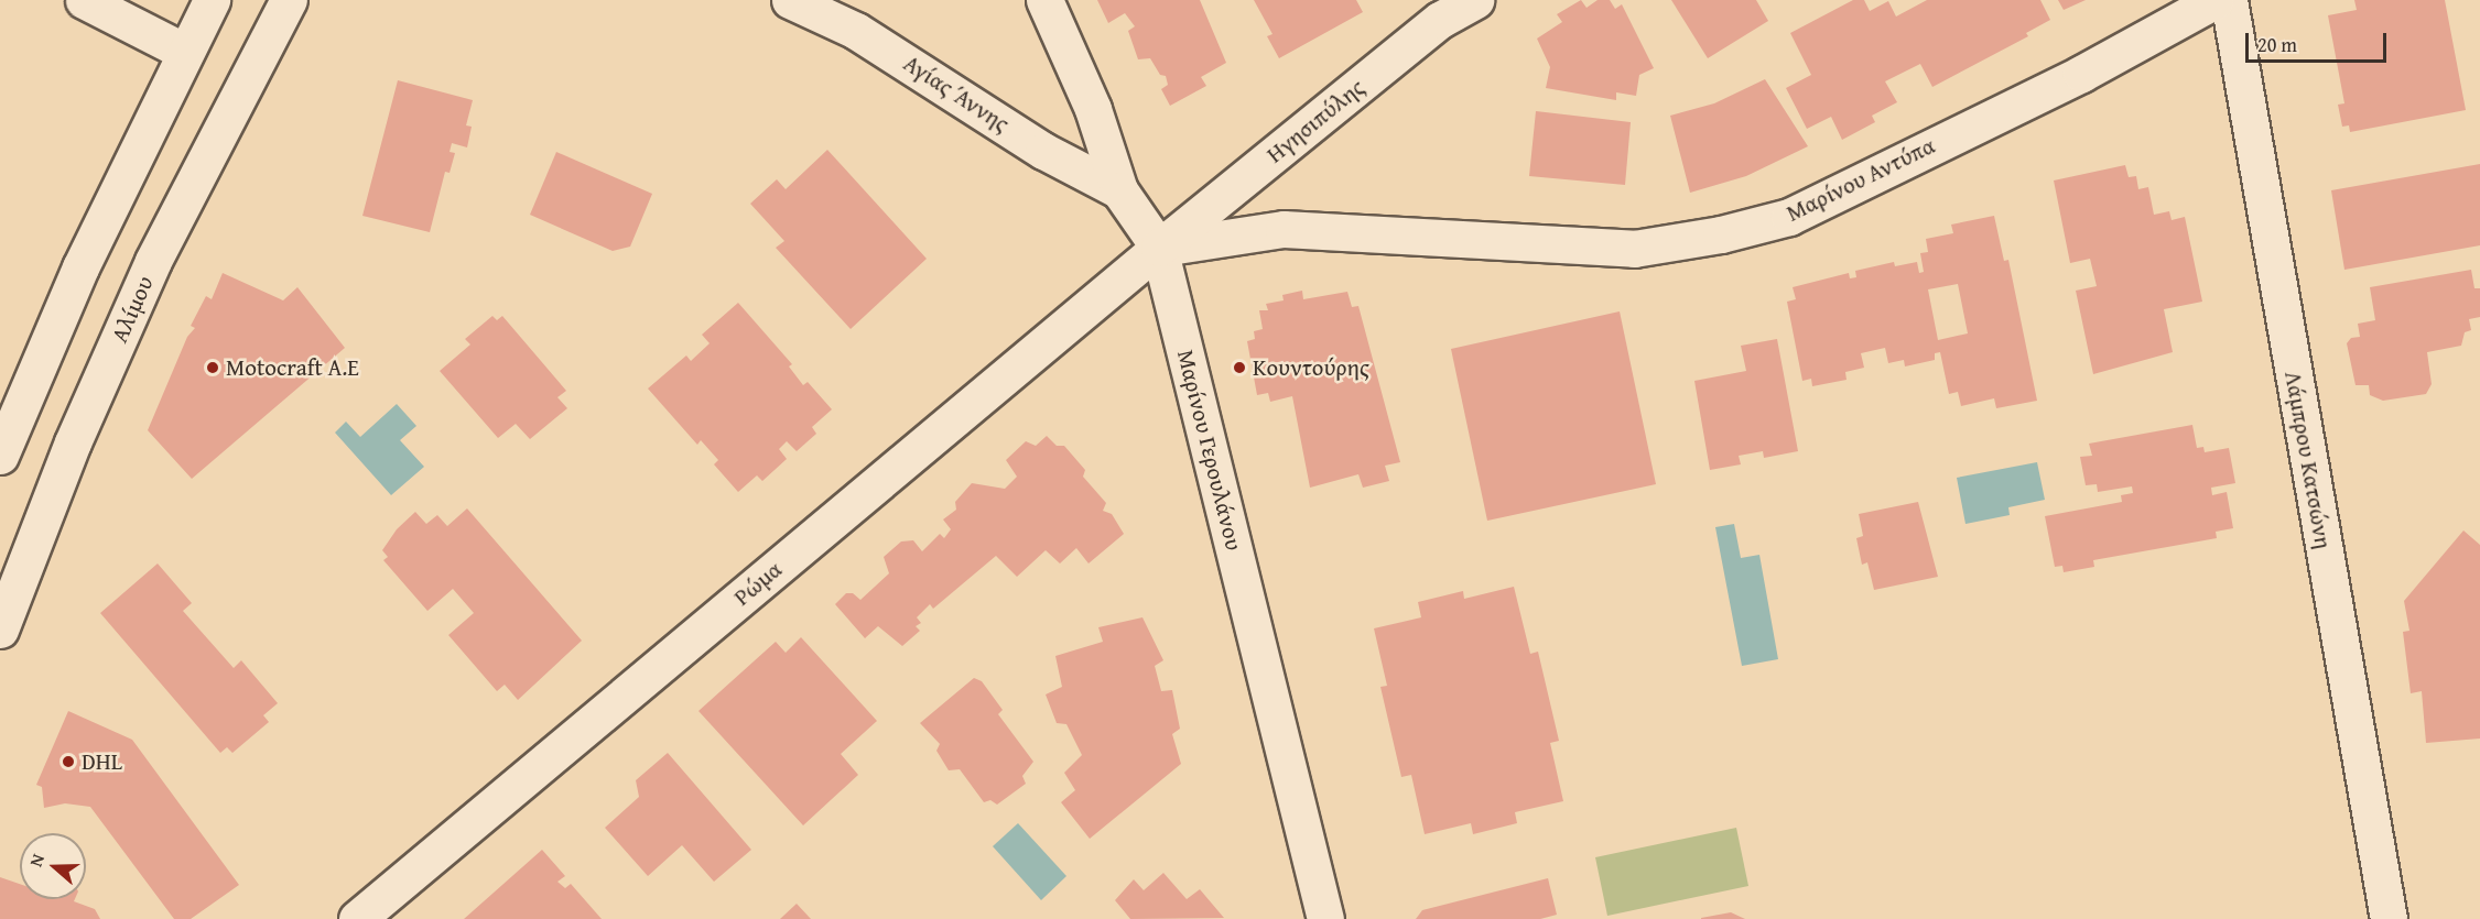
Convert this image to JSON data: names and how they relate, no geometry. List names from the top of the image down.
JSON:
{
  "streets": {
    "street": [
      "Αγίας Άννης",
      "Ηγησιπύλης",
      "Μαρίνου Αντύπα",
      "Αλίμου",
      "Μαρίνου Γερουλάνου",
      "Λάμπρου Κατσώνη",
      "Ρώμα"
    ]
  },
  "crossings": [
    ["Αγίας Άννης", "Μαρίνου Γερουλάνου"],
    ["Ηγησιπύλης", "Μαρίνου Αντύπα"],
    ["Ηγησιπύλης", "Μαρίνου Γερουλάνου"],
    ["Ηγησιπύλης", "Ρώμα"],
    ["Μαρίνου Αντύπα", "Μαρίνου Γερουλάνου"],
    ["Μαρίνου Αντύπα", "Ρώμα"],
    ["Μαρίνου Γερουλάνου", "Ρώμα"]
  ],
  "places": ["Motocraft Α.Ε", "Κουντούρης", "DHL"],
  "scale_bar": "20 m",
  "north": "left"
}
